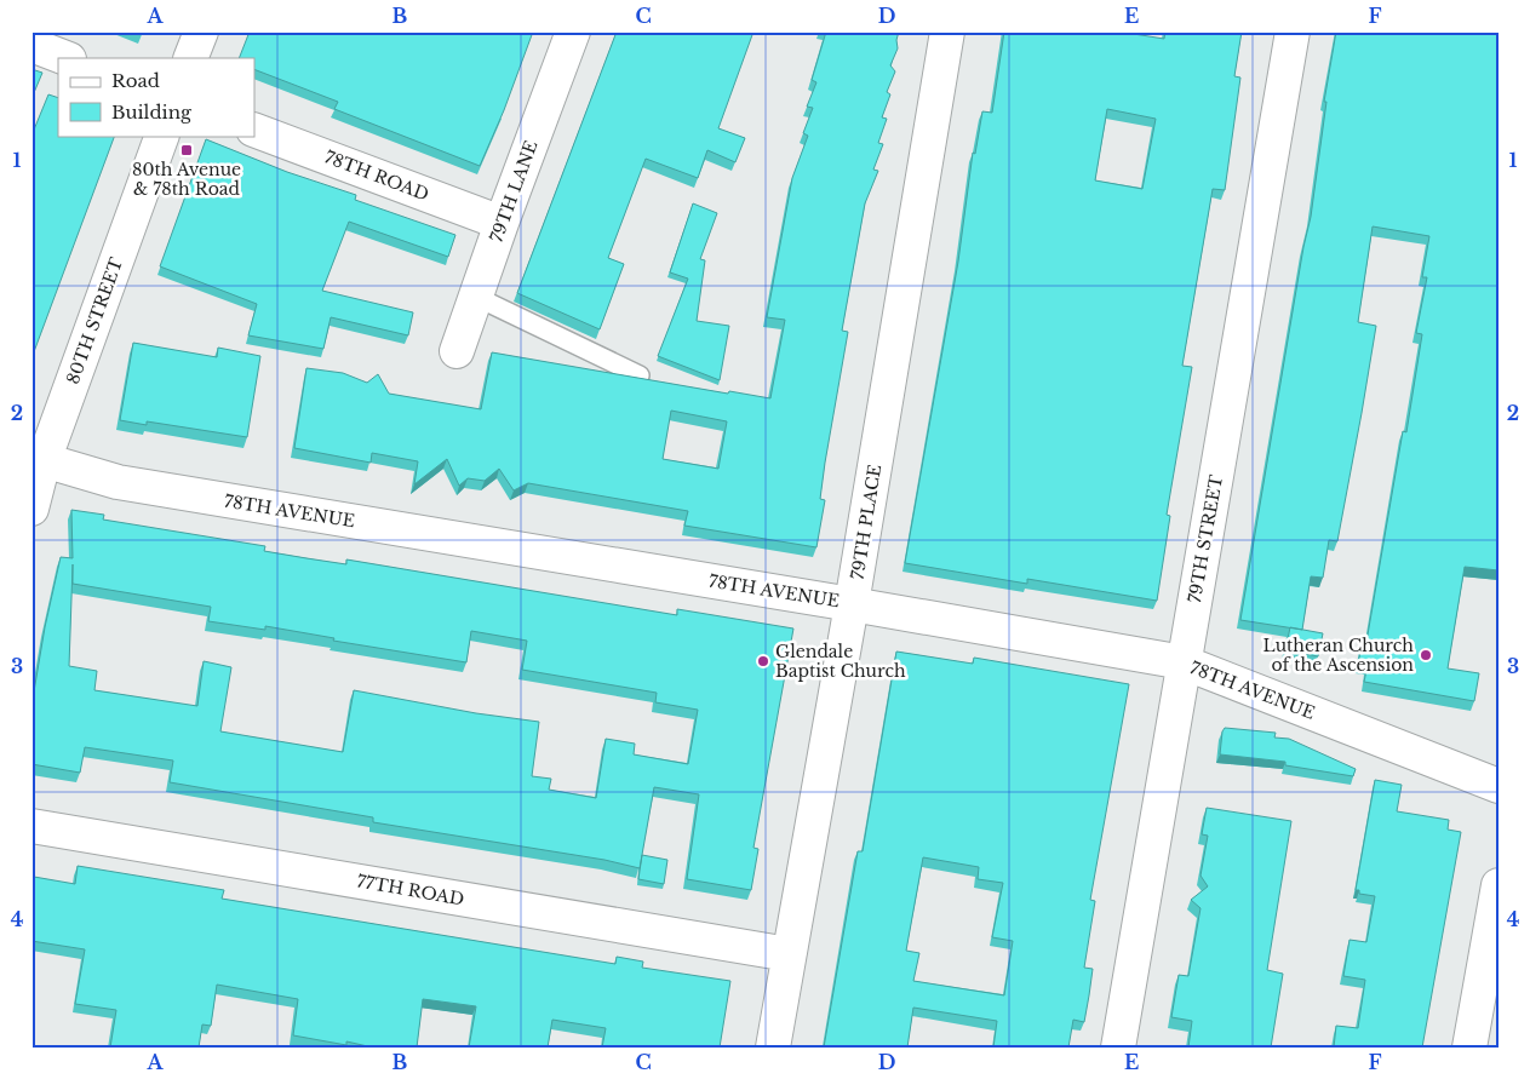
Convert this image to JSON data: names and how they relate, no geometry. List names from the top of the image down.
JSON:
{
  "streets": {
    "street": [
      "78TH ROAD",
      "79TH LANE",
      "80TH STREET",
      "78TH AVENUE",
      "79TH PLACE",
      "79TH STREET",
      "77TH ROAD"
    ]
  },
  "crossings": [
    ["78TH ROAD", "79TH LANE"],
    ["80TH STREET", "78TH AVENUE"],
    ["78TH AVENUE", "79TH PLACE"],
    ["78TH AVENUE", "79TH STREET"],
    ["79TH PLACE", "77TH ROAD"]
  ],
  "places": {
    "transit": ["80th Avenue & 78th Road"],
    "other": ["Lutheran Church of the Ascension", "Glendale Baptist Church"]
  },
  "legend": ["Road", "Building"],
  "grid": {
    "columns": [
      "A",
      "B",
      "C",
      "D",
      "E",
      "F"
    ],
    "rows": [
      "1",
      "2",
      "3",
      "4"
    ]
  }
}
